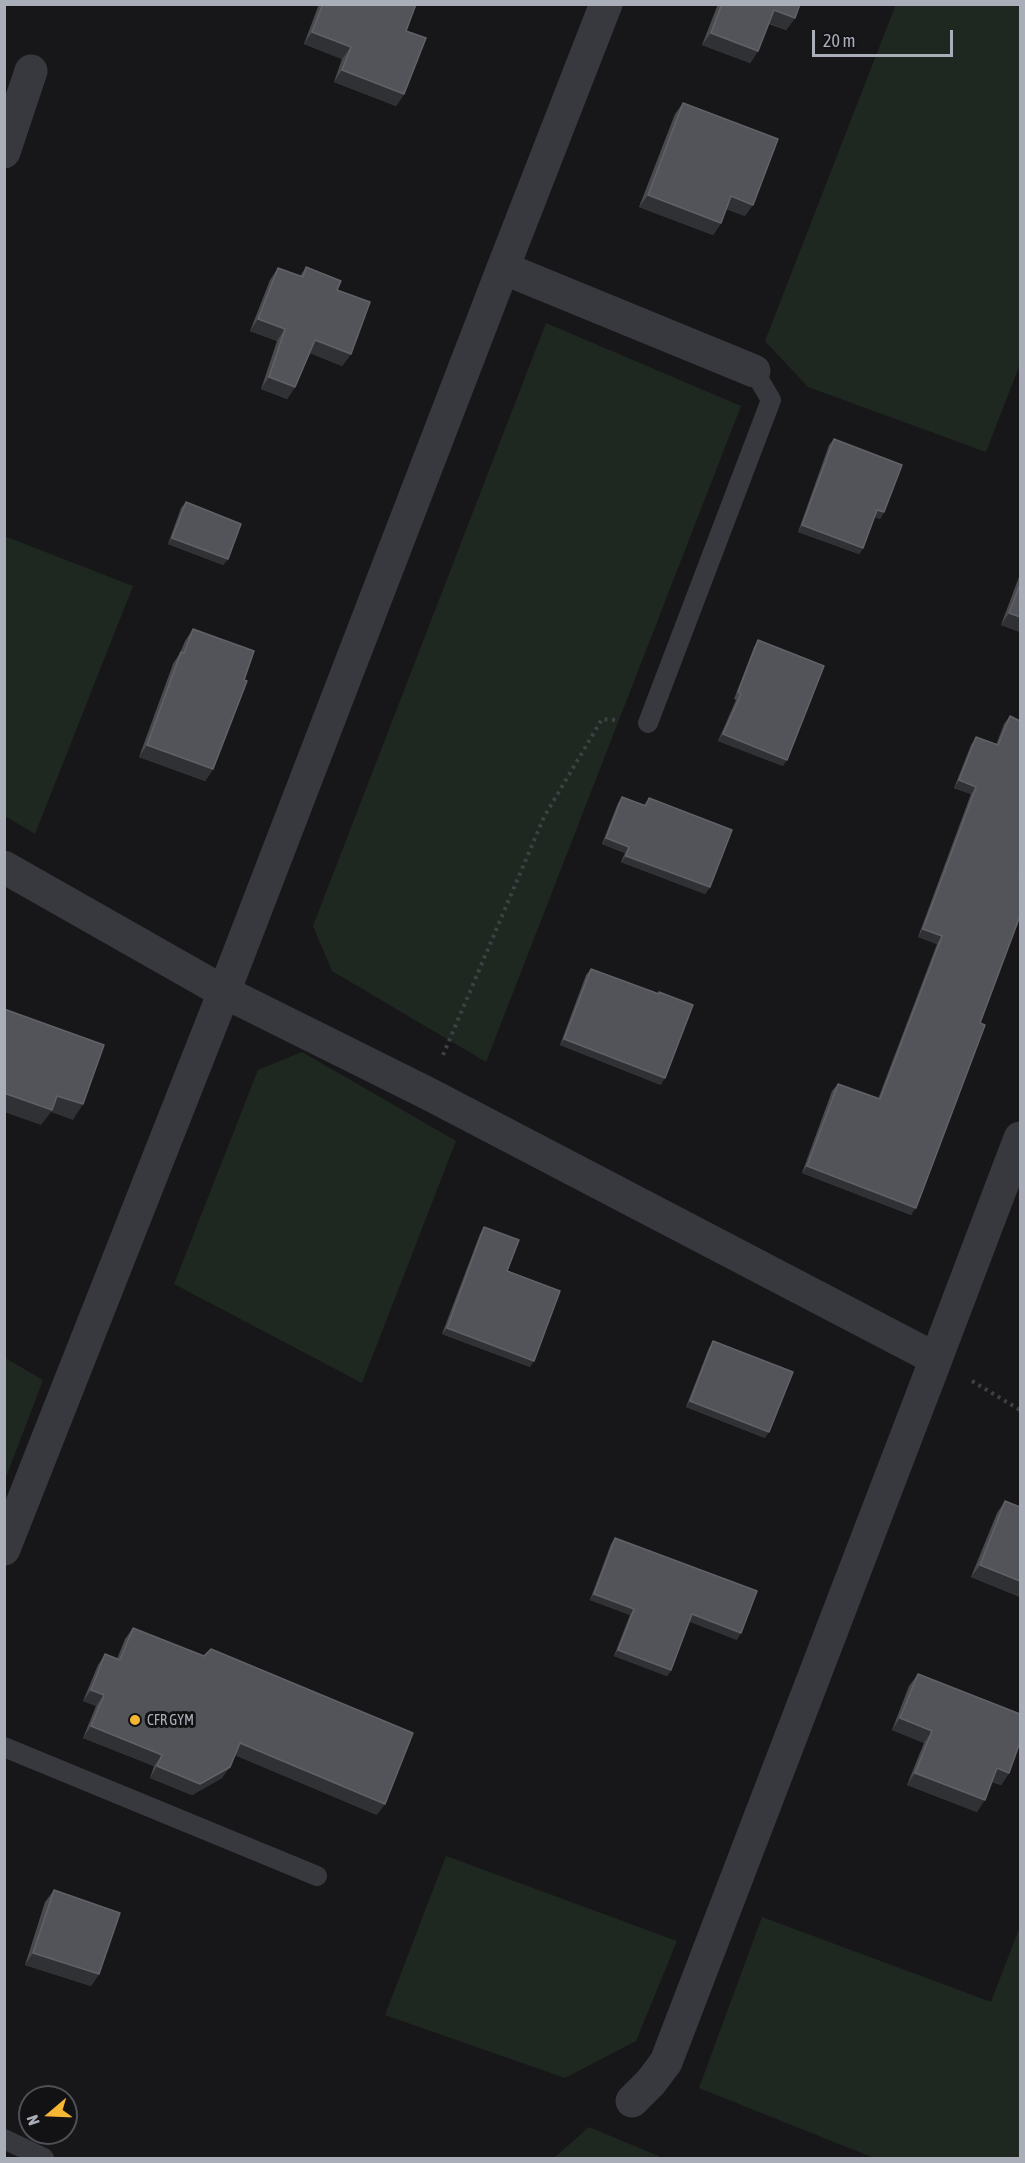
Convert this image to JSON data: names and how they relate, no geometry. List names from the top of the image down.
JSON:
{
  "places": ["CFR GYM"],
  "scale_bar": "20 m",
  "north": "left"
}
